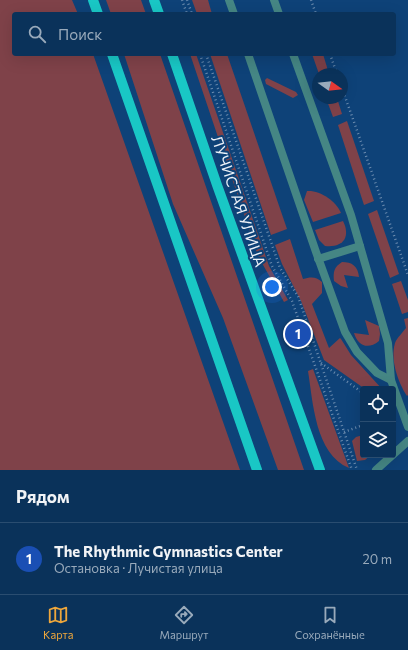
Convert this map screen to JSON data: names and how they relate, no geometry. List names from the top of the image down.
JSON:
{
  "streets": {
    "main road": ["ЛУЧИСТАЯ УЛИЦА"]
  },
  "north": "right",
  "page": {
    "search": "Поиск",
    "pins": "1",
    "heading": "Рядом",
    "list": [
      {
        "mark": "1",
        "name": "The Rhythmic Gymnastics Center",
        "note": "Остановка · Лучистая улица",
        "value": "20 m"
      }
    ],
    "nav": ["Карта", "Маршрут", "Сохранённые"]
  }
}
